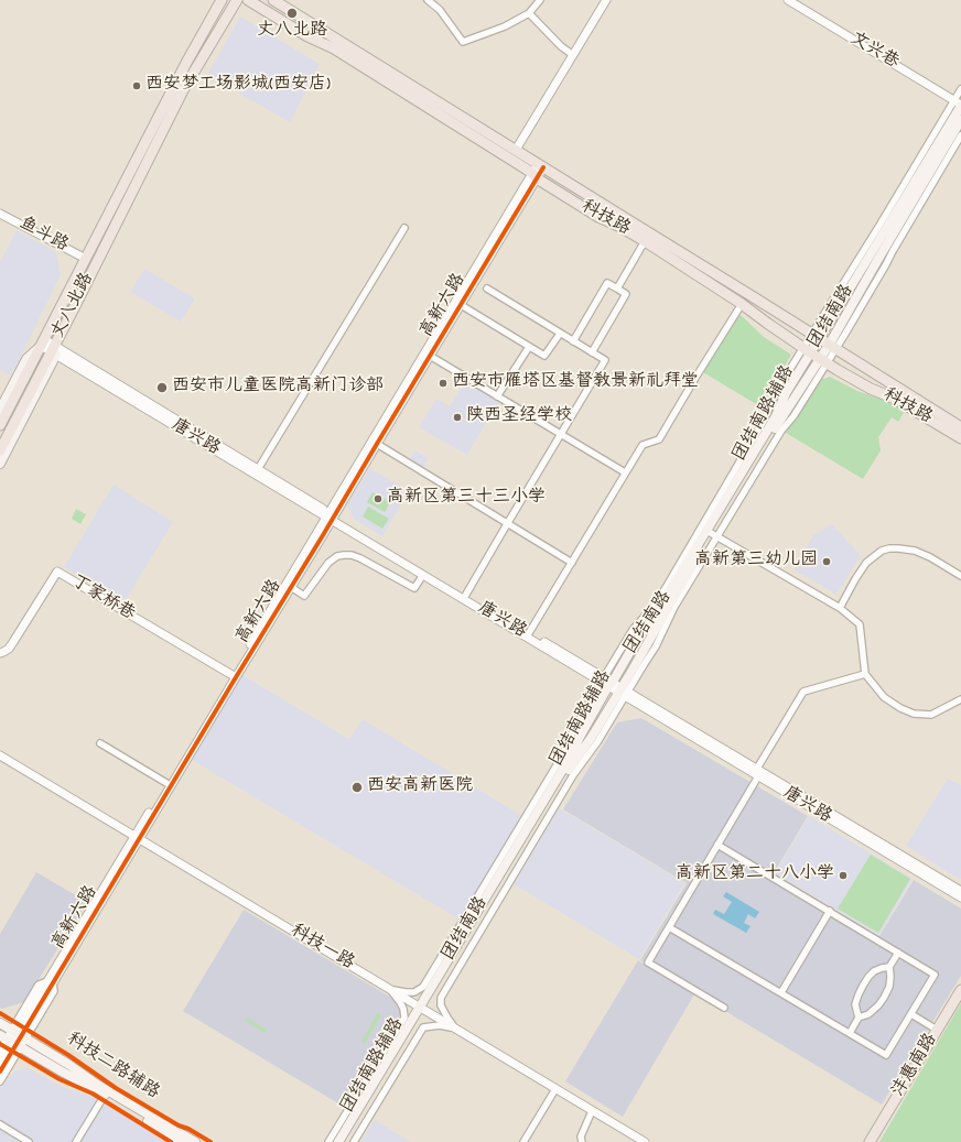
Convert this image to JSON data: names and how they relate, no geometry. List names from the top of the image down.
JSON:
{
  "streets": {
    "main road": [
      "科技路",
      "丈八北路",
      "团结南路",
      "沣惠南路"
    ],
    "street": [
      "文兴巷",
      "鱼斗路",
      "高新六路",
      "团结南路辅路",
      "唐兴路",
      "丁家桥巷",
      "科技一路"
    ],
    "cycle path": ["科技二路辅路"]
  },
  "crossings": [
    ["文兴巷", "团结南路"],
    ["科技路", "高新六路"],
    ["科技路", "团结南路"],
    ["鱼斗路", "丈八北路"],
    ["丈八北路", "唐兴路"],
    ["高新六路", "唐兴路"],
    ["高新六路", "丁家桥巷"],
    ["高新六路", "科技一路"],
    ["团结南路", "团结南路辅路"],
    ["团结南路", "唐兴路"],
    ["团结南路", "科技一路"],
    ["团结南路辅路", "唐兴路"],
    ["团结南路辅路", "科技一路"]
  ],
  "places": [
    "丈八北路",
    "西安梦工场影城(西安店)",
    "西安市雁塔区基督教景新礼拜堂",
    "西安市儿童医院高新门诊部",
    "陕西圣经学校",
    "高新区第三十三小学",
    "高新第三幼儿园",
    "西安高新医院",
    "高新区第二十八小学"
  ]
}
